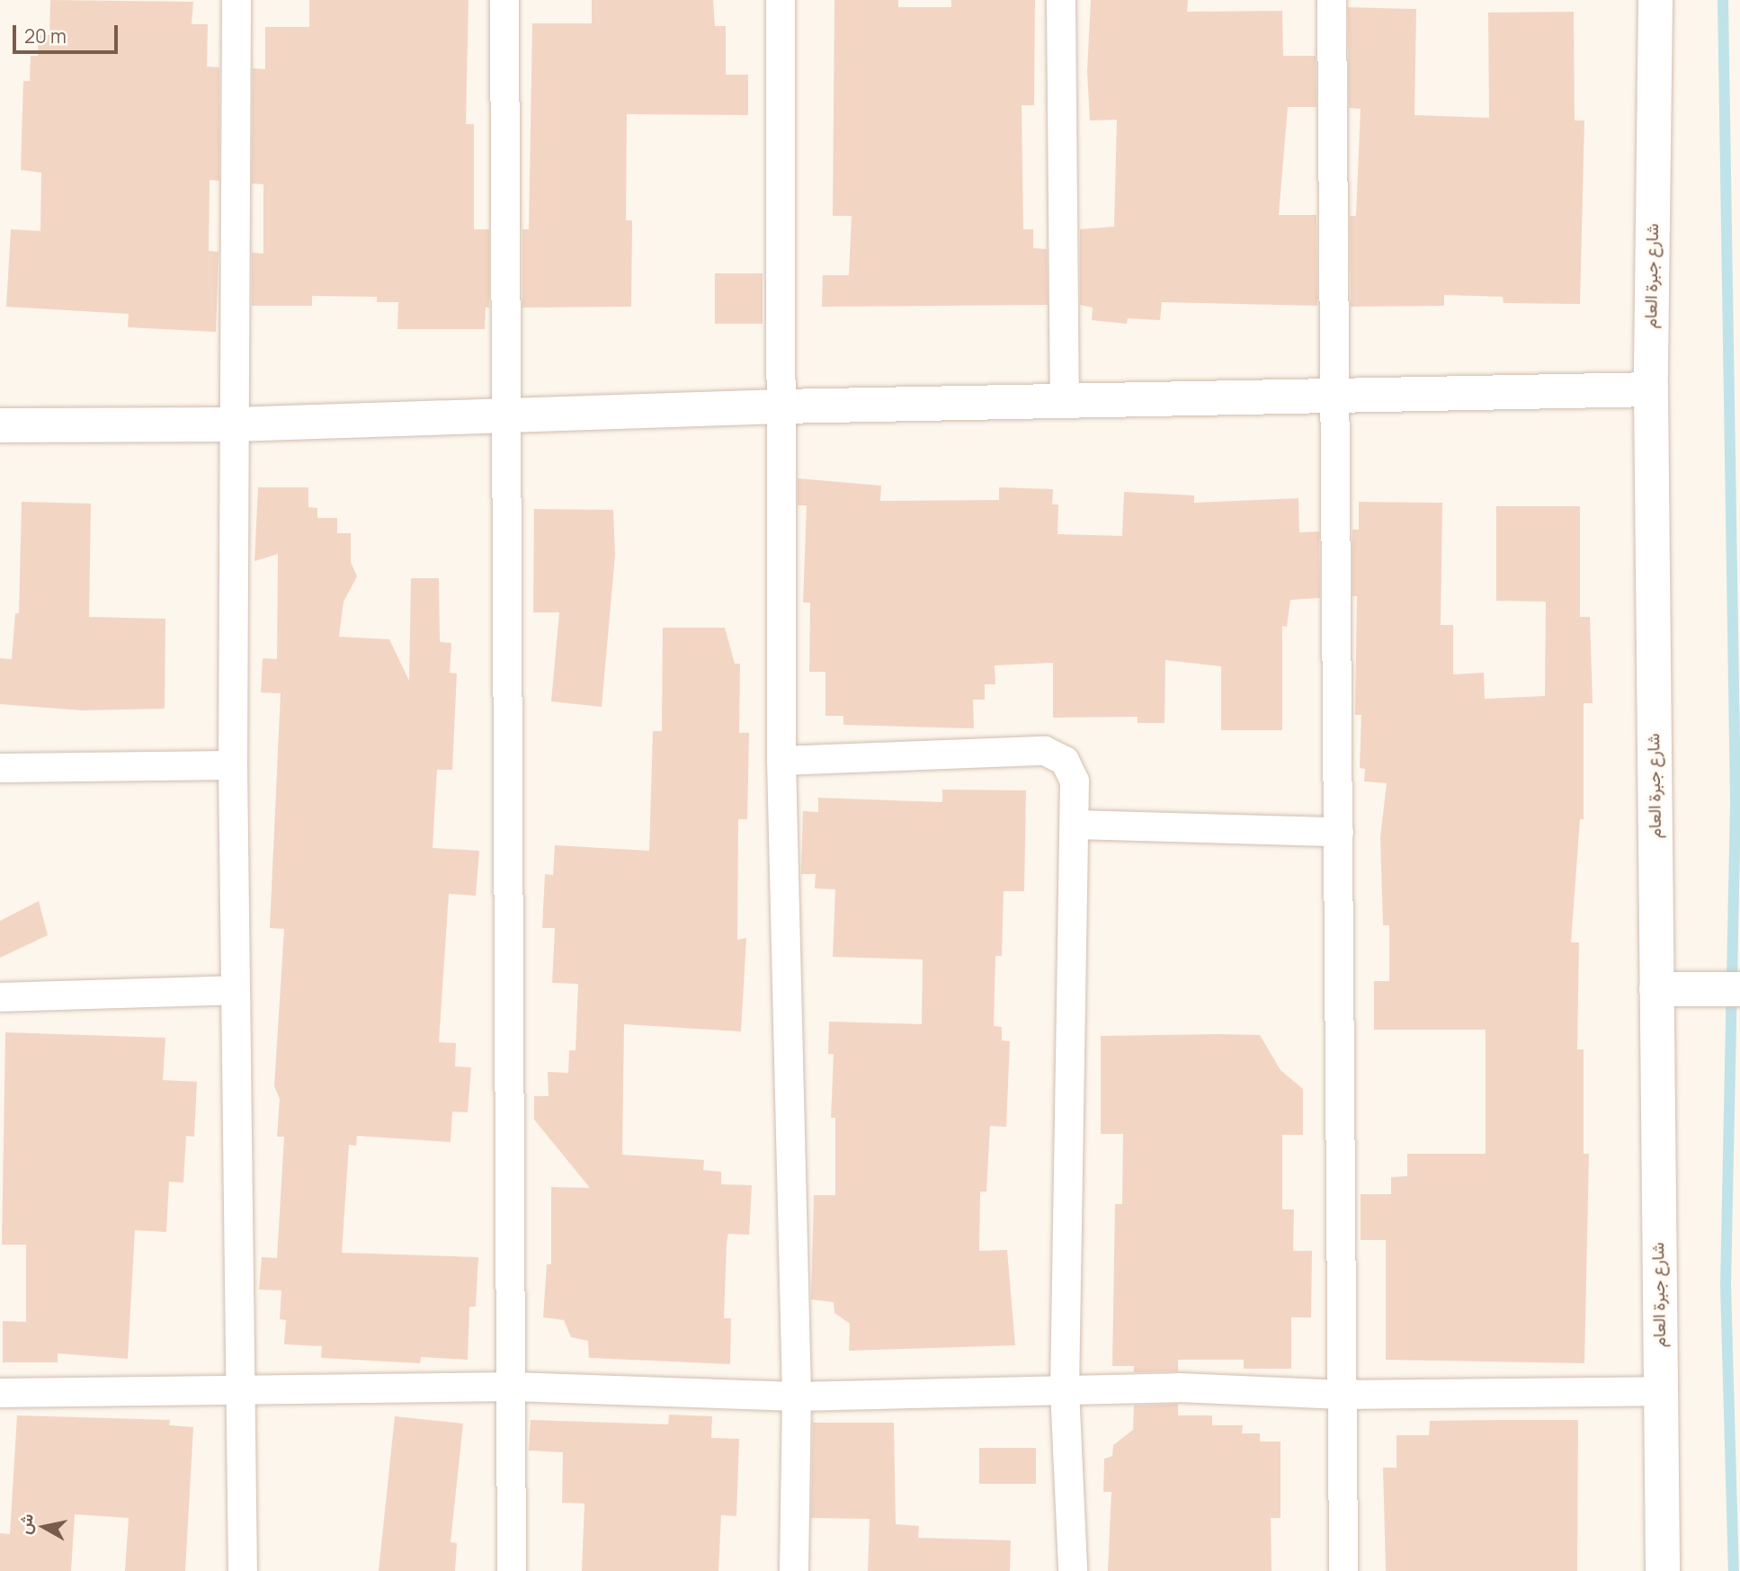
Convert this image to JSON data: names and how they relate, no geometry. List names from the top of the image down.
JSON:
{
  "streets": {
    "street": ["شارع جبرة العام"]
  },
  "scale_bar": "20 m",
  "north": "left"
}
